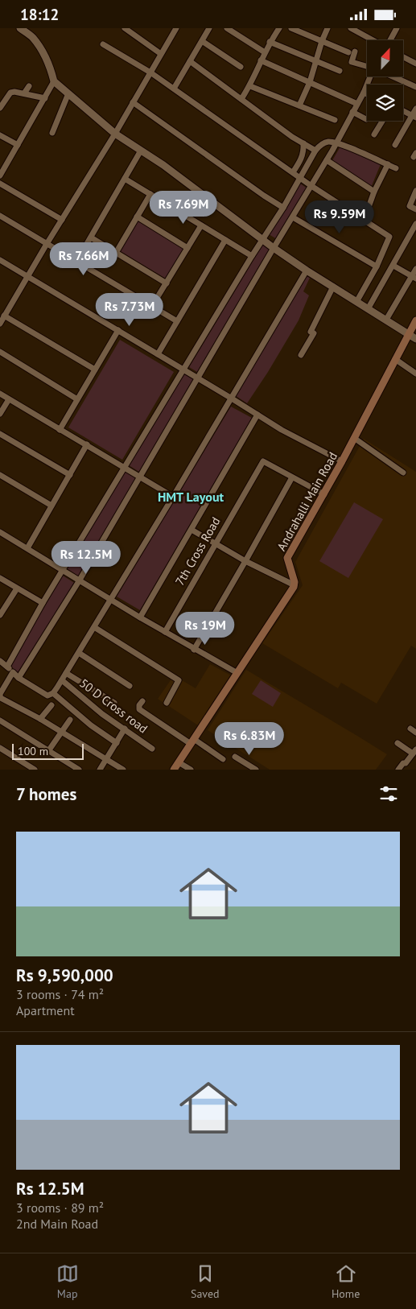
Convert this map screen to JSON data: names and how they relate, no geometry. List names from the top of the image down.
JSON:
{
  "streets": {
    "main road": ["Andrahalli Main Road"],
    "street": ["7th Cross Road", "50 D Cross road"]
  },
  "districts": ["HMT Layout"],
  "scale_bar": "100 m",
  "north": "top",
  "page": {
    "status": "18:12",
    "price": [
      "Rs 7.69M",
      "Rs 9.59M",
      "Rs 7.66M",
      "Rs 7.73M",
      "Rs 12.5M",
      "Rs 19M",
      "Rs 6.83M"
    ],
    "scale": "100 m",
    "heading": "7 homes",
    "list": [
      {
        "name": "Rs 9,590,000",
        "note": "3 rooms · 74 m² · Apartment"
      },
      {
        "name": "Rs 12.5M",
        "note": "3 rooms · 89 m² · 2nd Main Road"
      }
    ],
    "tabs": ["Map", "Saved", "Home"]
  }
}
